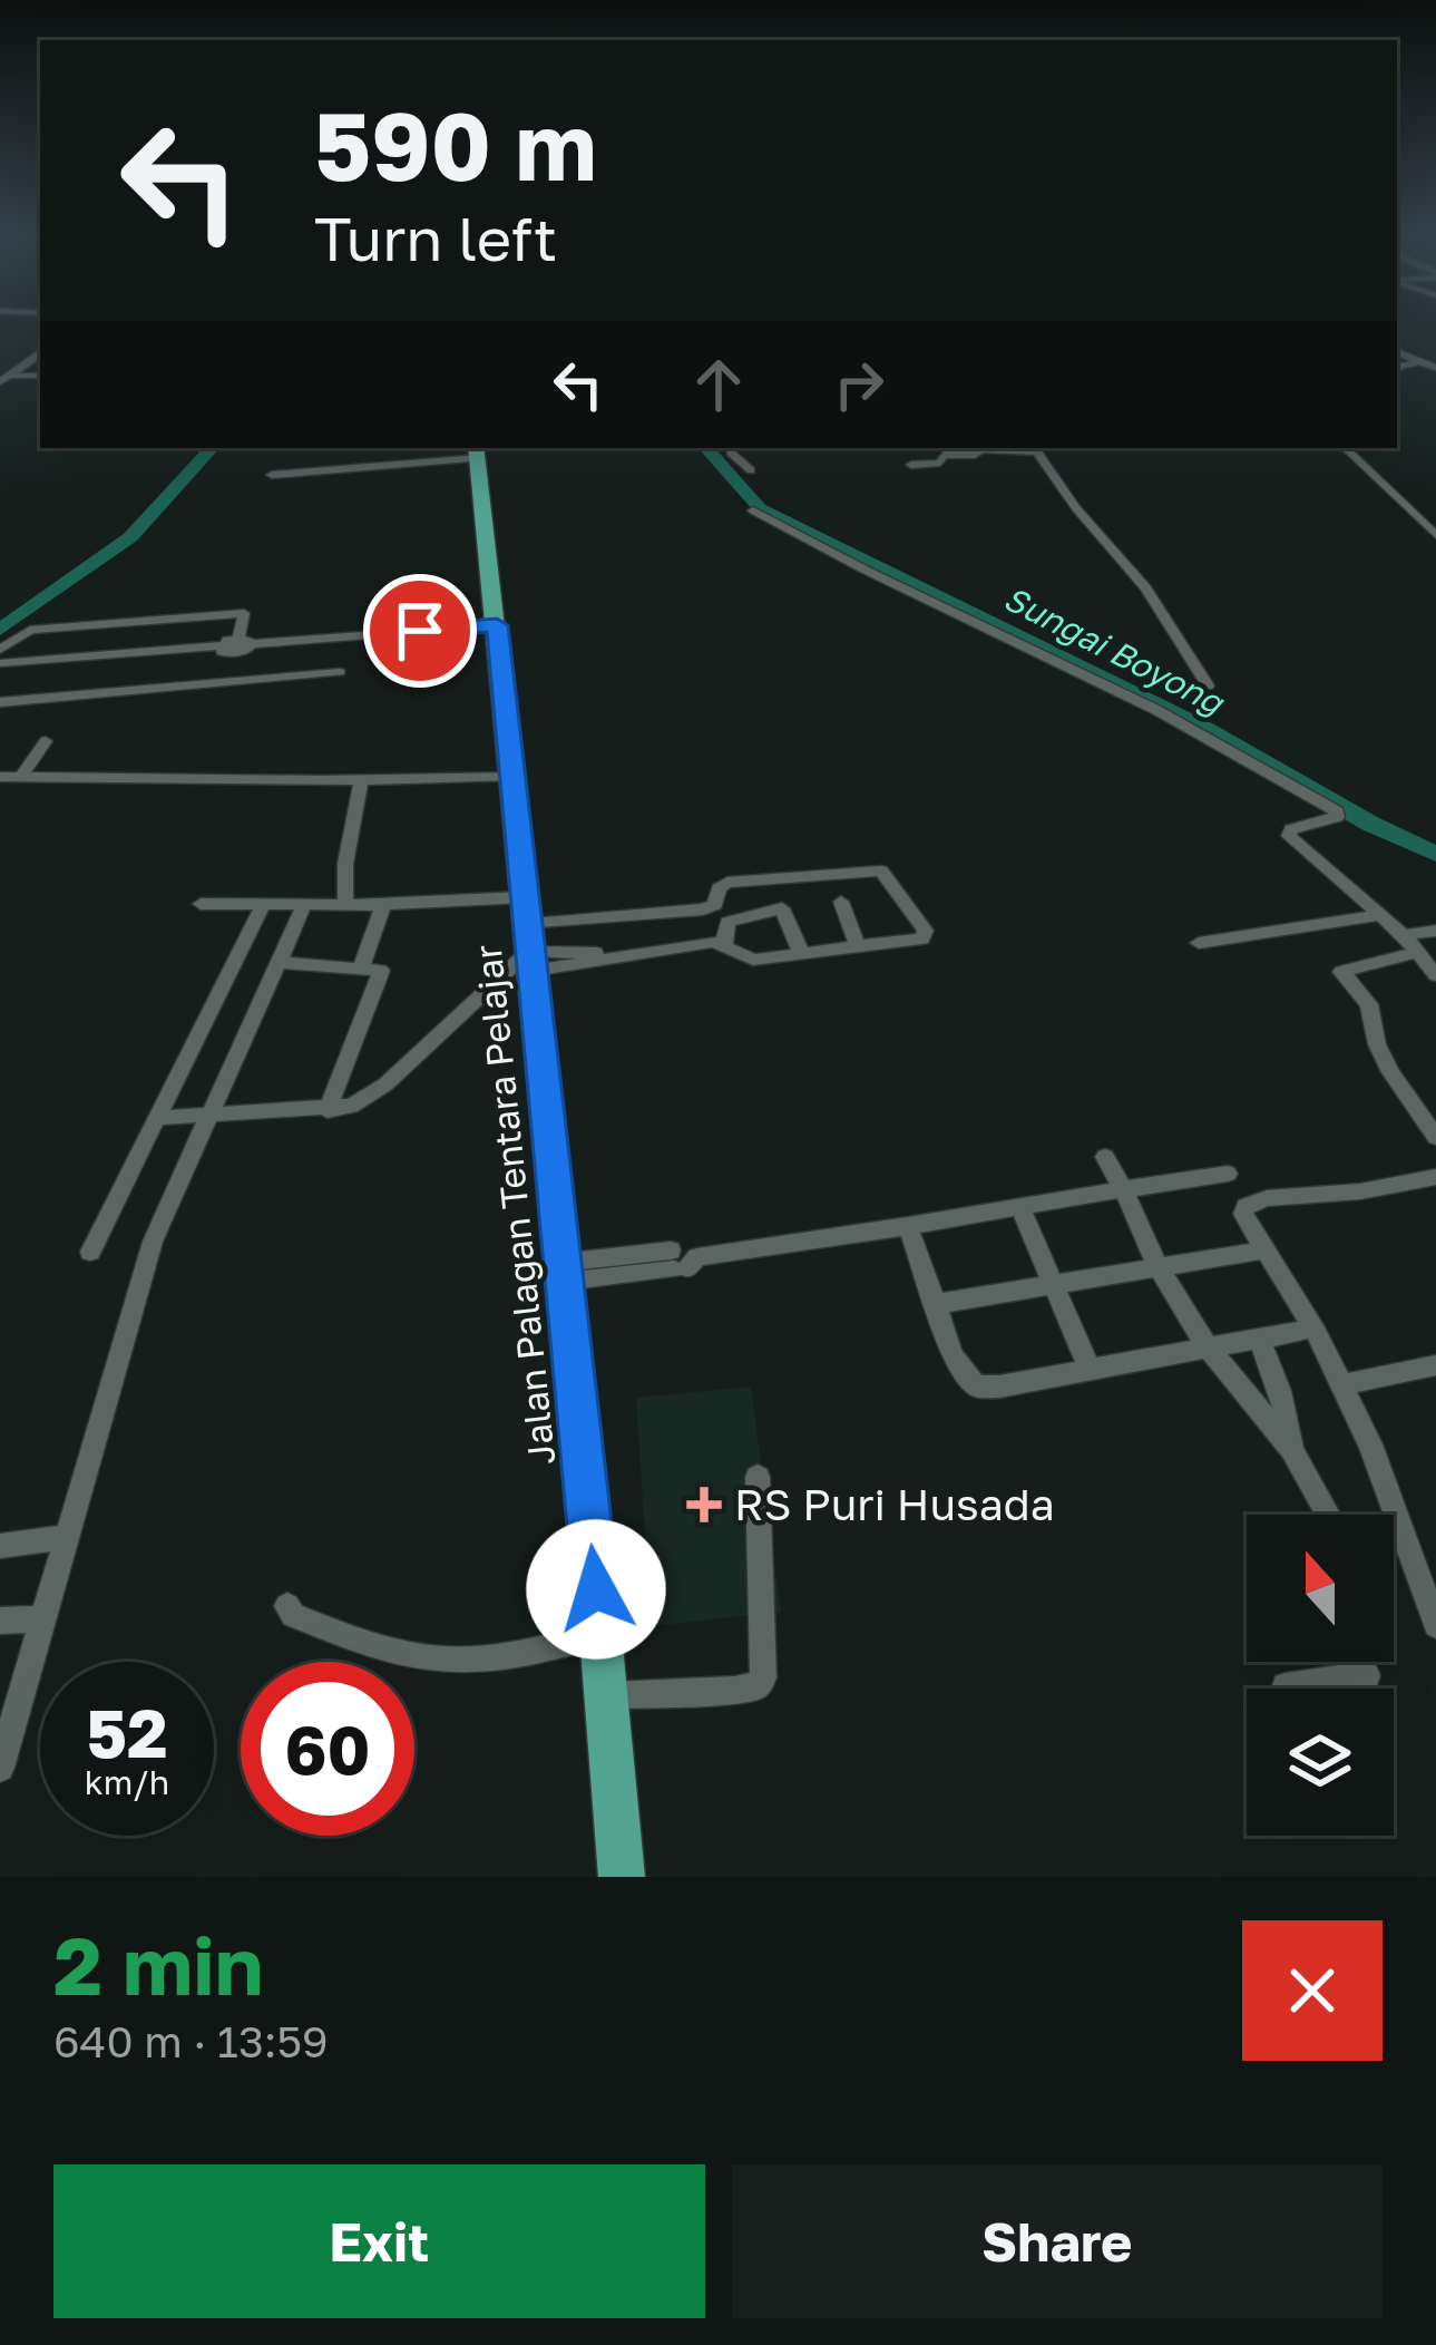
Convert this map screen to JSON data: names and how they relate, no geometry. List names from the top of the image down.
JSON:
{
  "streets": {
    "main road": ["Jalan Palagan Tentara Pelajar"]
  },
  "water": ["Sungai Boyong"],
  "places": {
    "health": ["RS Puri Husada"]
  },
  "north": "top",
  "page": {
    "turn": ["590 m", "Turn left"],
    "speed": "52 km/h",
    "limit": "60",
    "heading": ["2 min", "640 m · 13:59"],
    "buttons": ["Exit", "Share"]
  }
}
